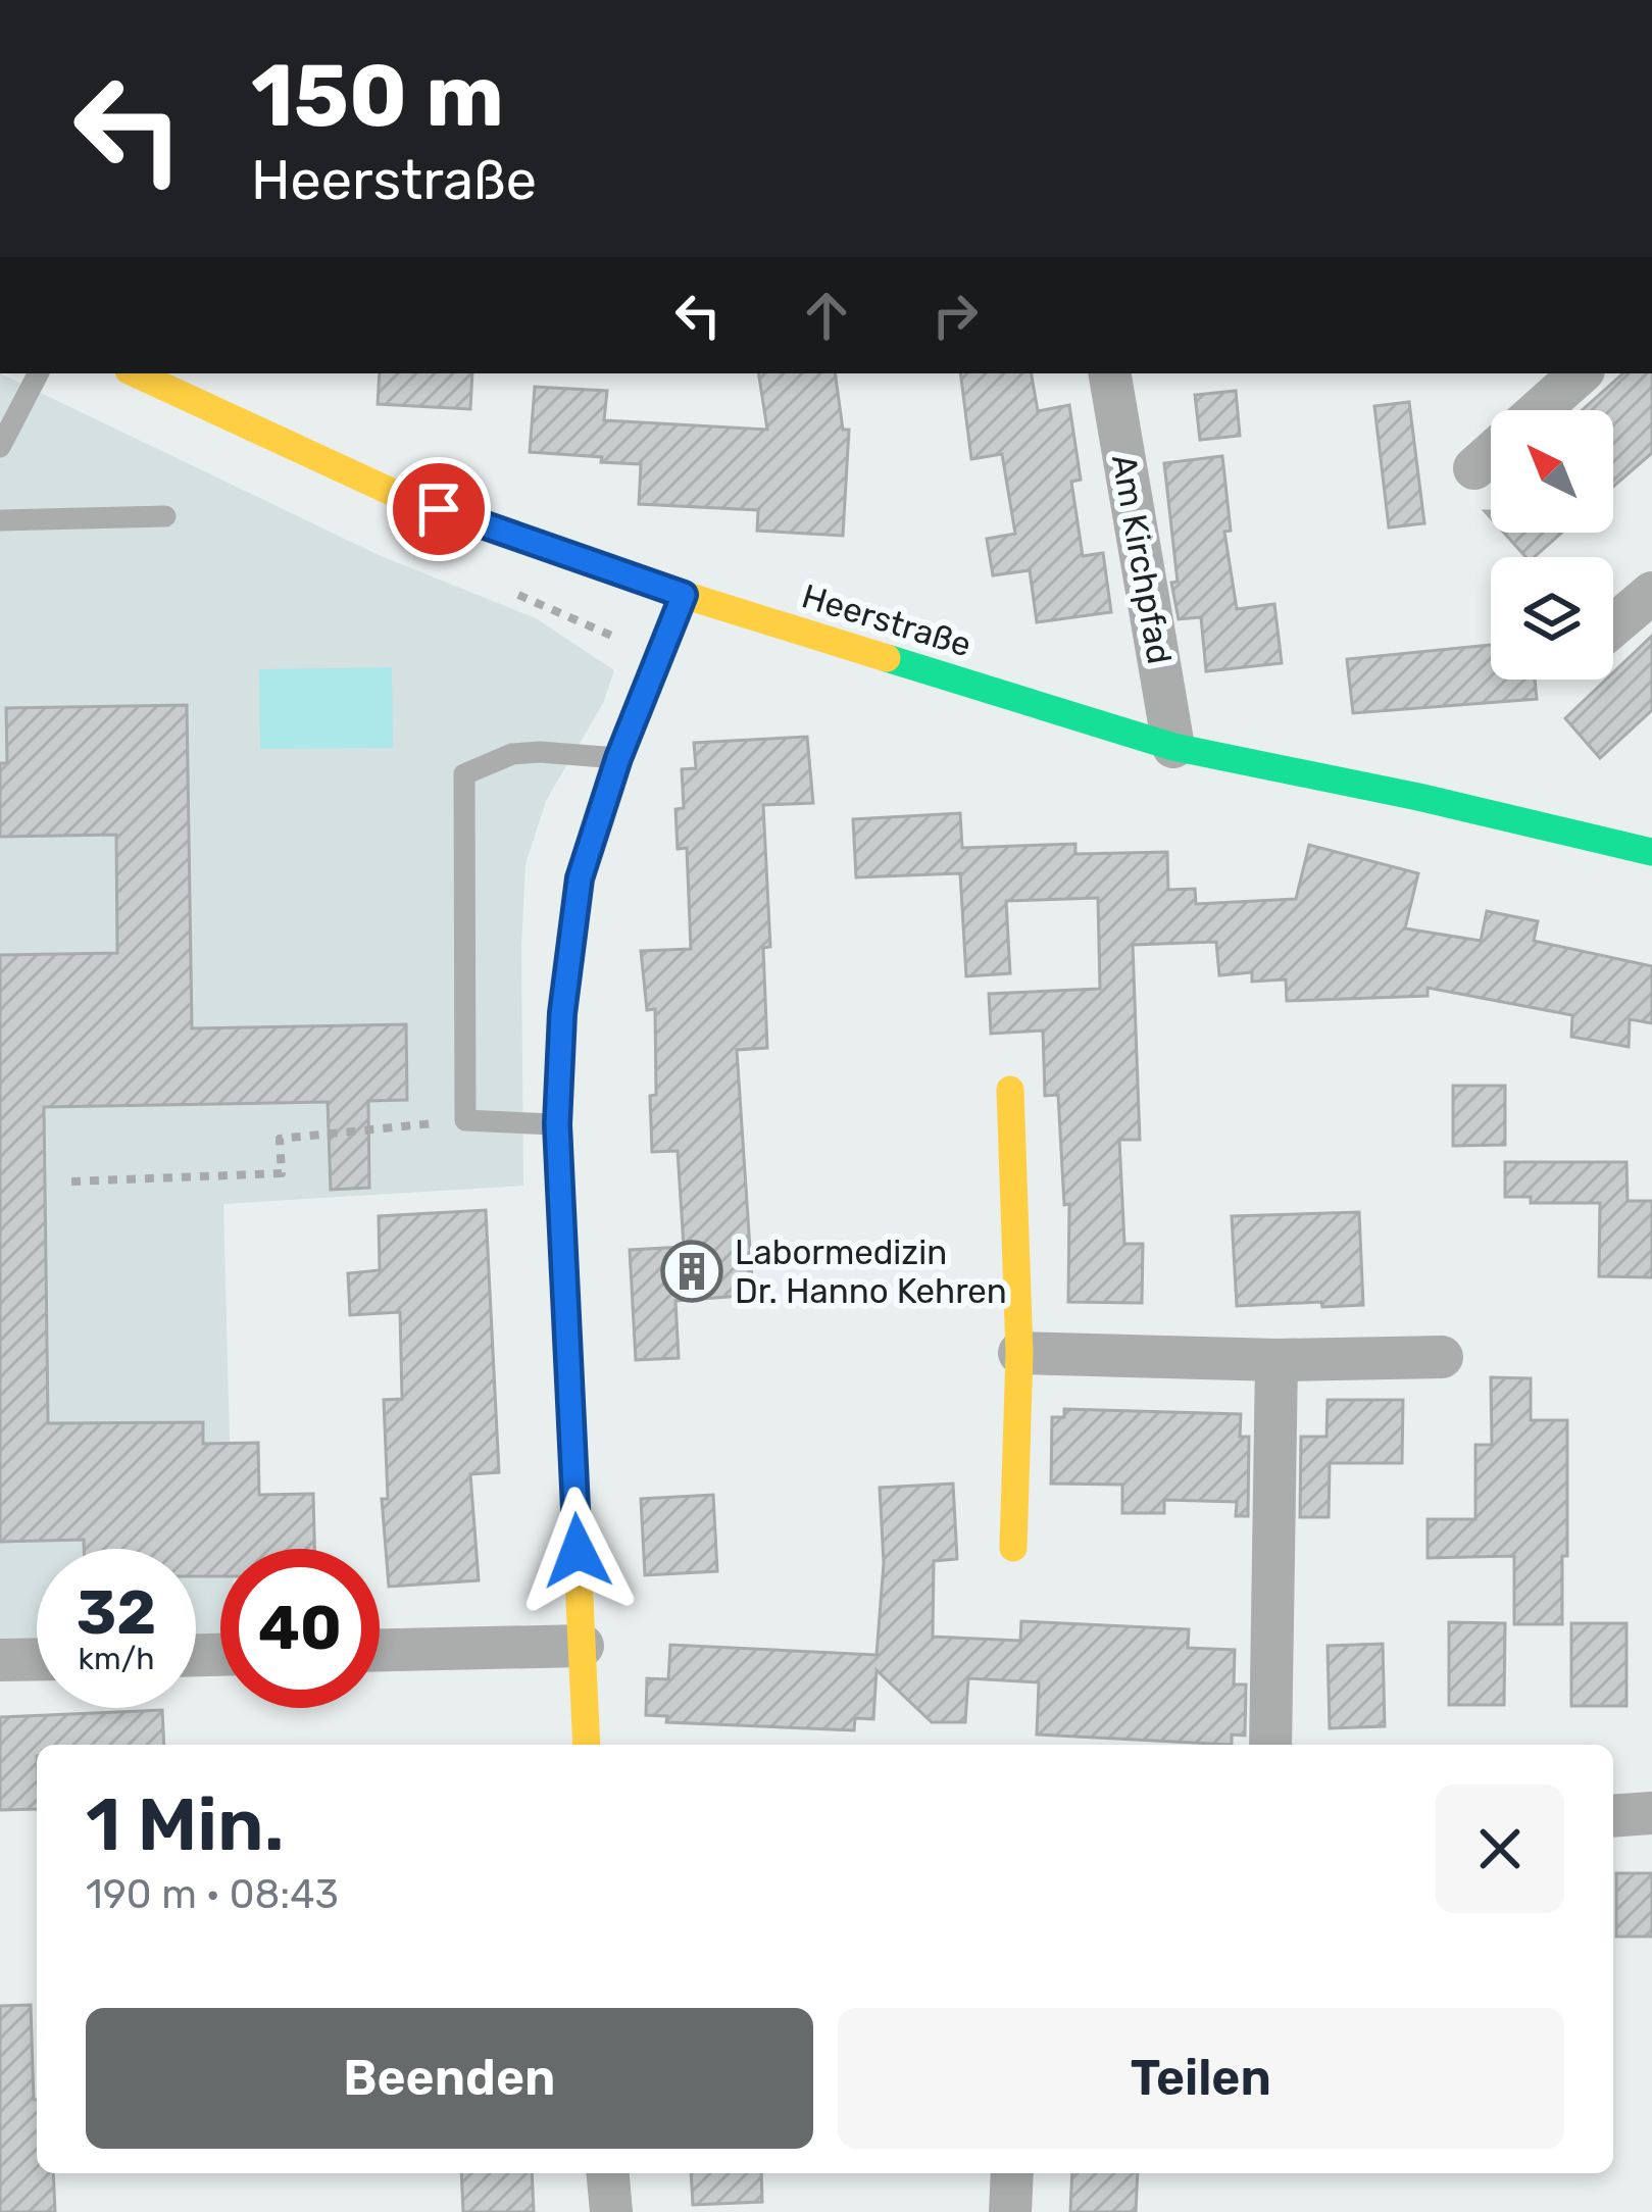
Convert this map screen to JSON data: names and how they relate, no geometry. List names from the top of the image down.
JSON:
{
  "streets": {
    "street": ["Am Kirchpfad", "Heerstraße"]
  },
  "crossings": [
    ["Am Kirchpfad", "Heerstraße"]
  ],
  "places": {
    "building": ["Labormedizin Dr. Hanno Kehren"]
  },
  "north": "top left",
  "page": {
    "turn": ["150 m", "Heerstraße"],
    "speed": "32 km/h",
    "limit": "40",
    "heading": ["1 Min.", "190 m · 08:43"],
    "buttons": ["Beenden", "Teilen"]
  }
}
